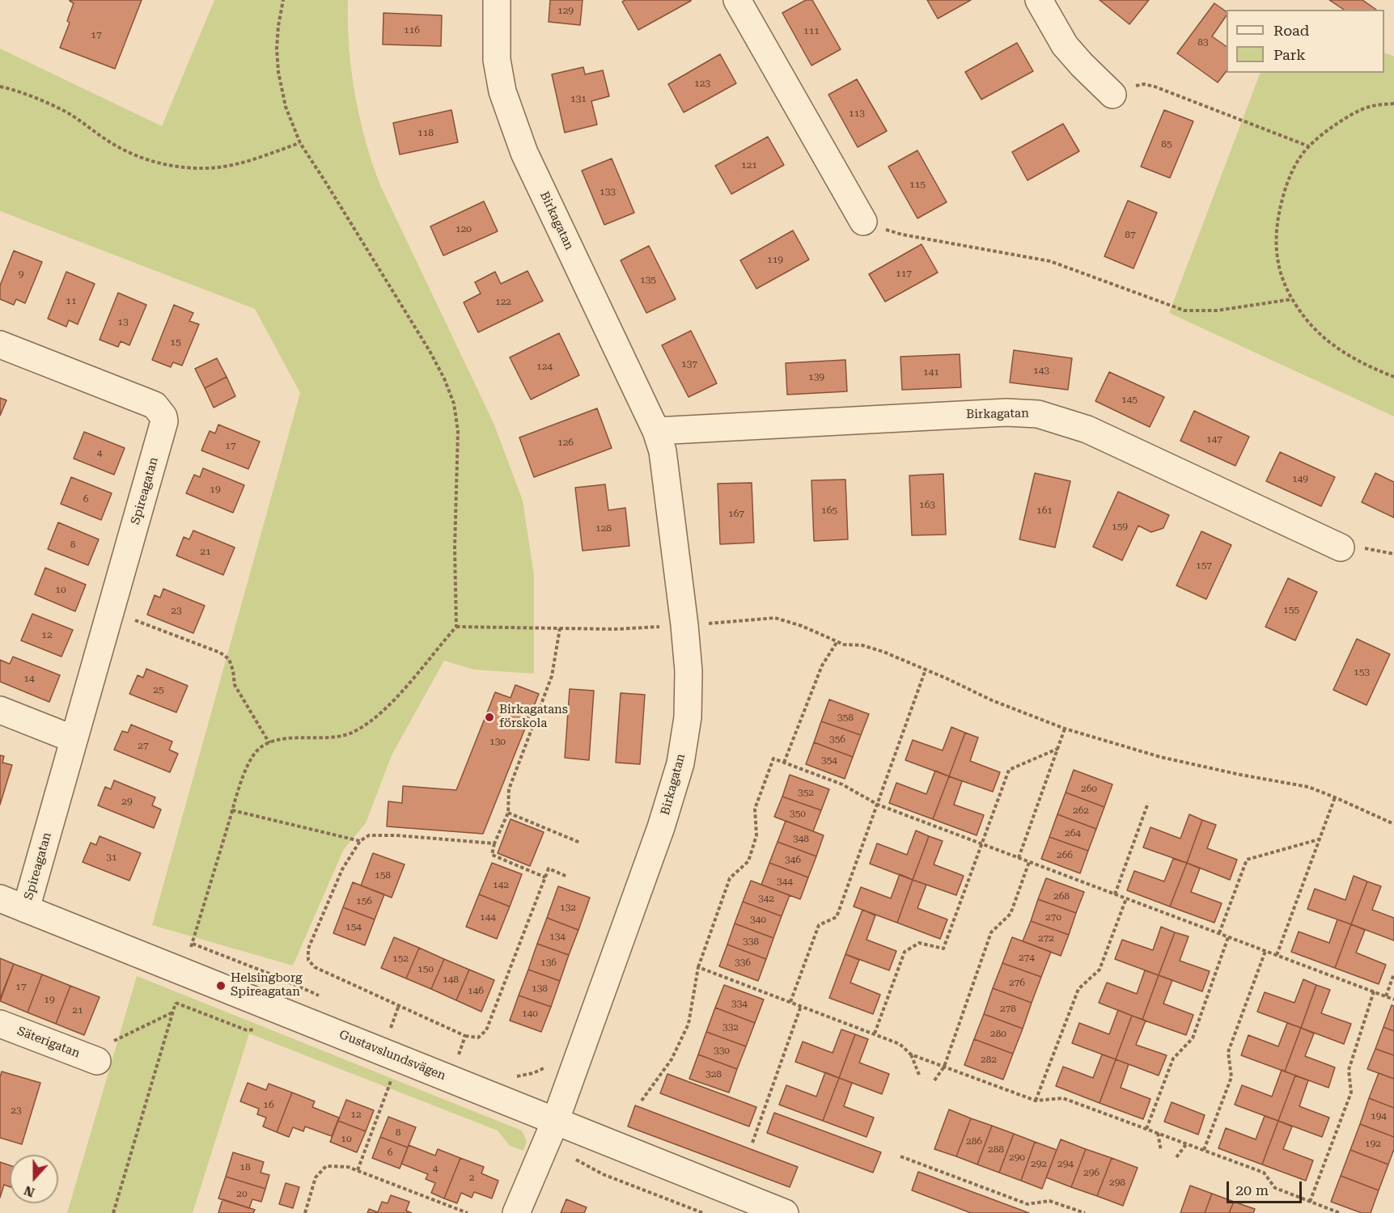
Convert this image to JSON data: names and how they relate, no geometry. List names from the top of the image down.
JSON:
{
  "streets": {
    "street": [
      "Birkagatan",
      "Spireagatan",
      "Säterigatan",
      "Gustavslundsvägen"
    ]
  },
  "crossings": [
    ["Birkagatan", "Gustavslundsvägen"],
    ["Spireagatan", "Gustavslundsvägen"]
  ],
  "places": ["Birkagatans förskola", "Helsingborg Spireagatan"],
  "house_numbers": [
    "129",
    "116",
    "111",
    "17",
    "83",
    "123",
    "131",
    "113",
    "118",
    "85",
    "121",
    "115",
    "133",
    "120",
    "87",
    "119",
    "117",
    "9",
    "135",
    "11",
    "122",
    "13",
    "15",
    "137",
    "124",
    "143",
    "141",
    "139",
    "145",
    "147",
    "126",
    "17",
    "4",
    "149",
    "19",
    "6",
    "163",
    "165",
    "161",
    "167",
    "159",
    "128",
    "8",
    "21",
    "157",
    "10",
    "155",
    "23",
    "12",
    "153",
    "14",
    "25",
    "358",
    "356",
    "130",
    "27",
    "354",
    "260",
    "352",
    "29",
    "262",
    "350",
    "264",
    "348",
    "266",
    "31",
    "346",
    "158",
    "344",
    "142",
    "268",
    "342",
    "156",
    "132",
    "144",
    "270",
    "340",
    "154",
    "134",
    "272",
    "338",
    "274",
    "152",
    "136",
    "336",
    "150",
    "148",
    "276",
    "17",
    "138",
    "146",
    "19",
    "334",
    "278",
    "21",
    "140",
    "332",
    "280",
    "330",
    "282",
    "328",
    "16",
    "23",
    "12",
    "194",
    "8",
    "10",
    "286",
    "192",
    "288",
    "6",
    "290",
    "292",
    "294",
    "18",
    "4",
    "296",
    "2",
    "298",
    "20"
  ],
  "legend": ["Road", "Park"],
  "scale_bar": "20 m",
  "north": "bottom"
}
